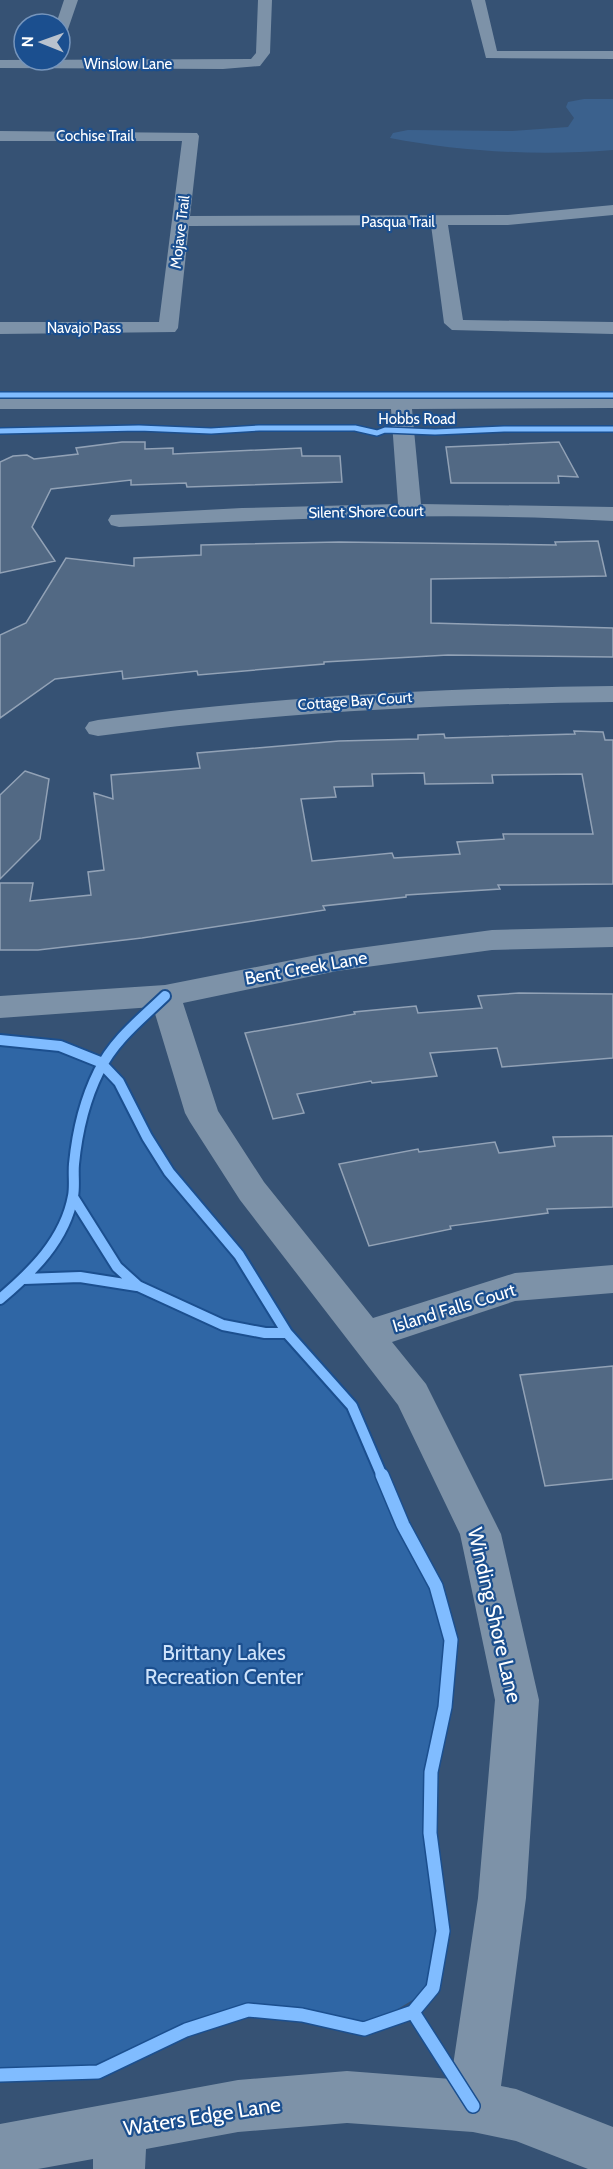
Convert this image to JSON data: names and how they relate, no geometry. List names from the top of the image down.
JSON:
{
  "streets": {
    "street": [
      "Winslow Lane",
      "Cochise Trail",
      "Pasqua Trail",
      "Mojave Trail",
      "Navajo Pass",
      "Hobbs Road",
      "Silent Shore Court",
      "Cottage Bay Court",
      "Bent Creek Lane",
      "Island Falls Court",
      "Winding Shore Lane",
      "Waters Edge Lane"
    ]
  },
  "crossings": [
    ["Cochise Trail", "Mojave Trail"],
    ["Pasqua Trail", "Mojave Trail"],
    ["Mojave Trail", "Navajo Pass"],
    ["Bent Creek Lane", "Winding Shore Lane"],
    ["Island Falls Court", "Winding Shore Lane"],
    ["Winding Shore Lane", "Waters Edge Lane"]
  ],
  "parks": ["Brittany Lakes Recreation Center"],
  "north": "left"
}
